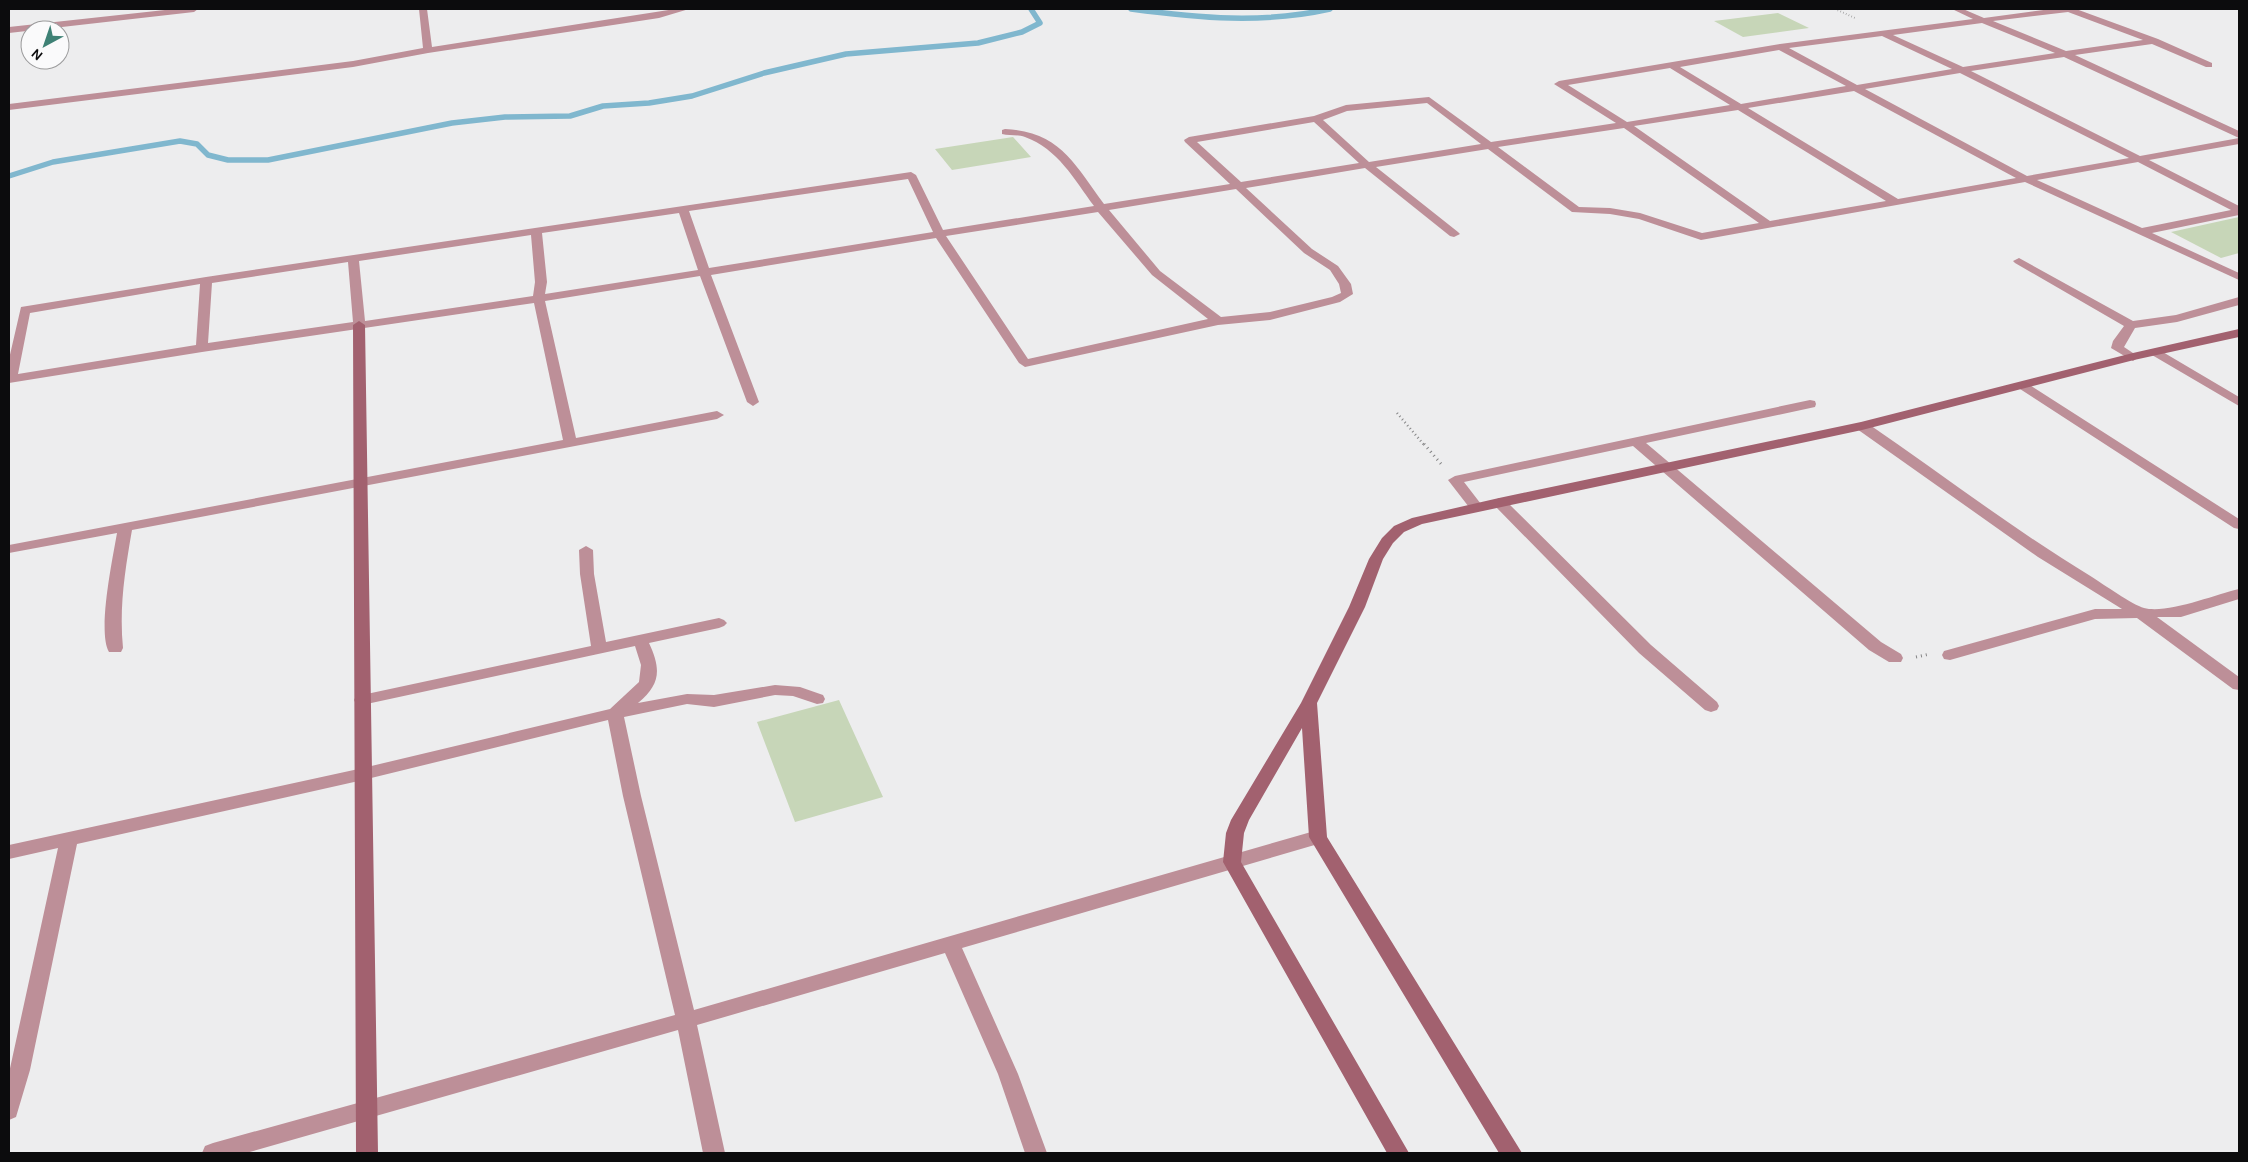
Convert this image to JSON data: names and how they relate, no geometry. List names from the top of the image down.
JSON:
{
  "north": "bottom left"
}
